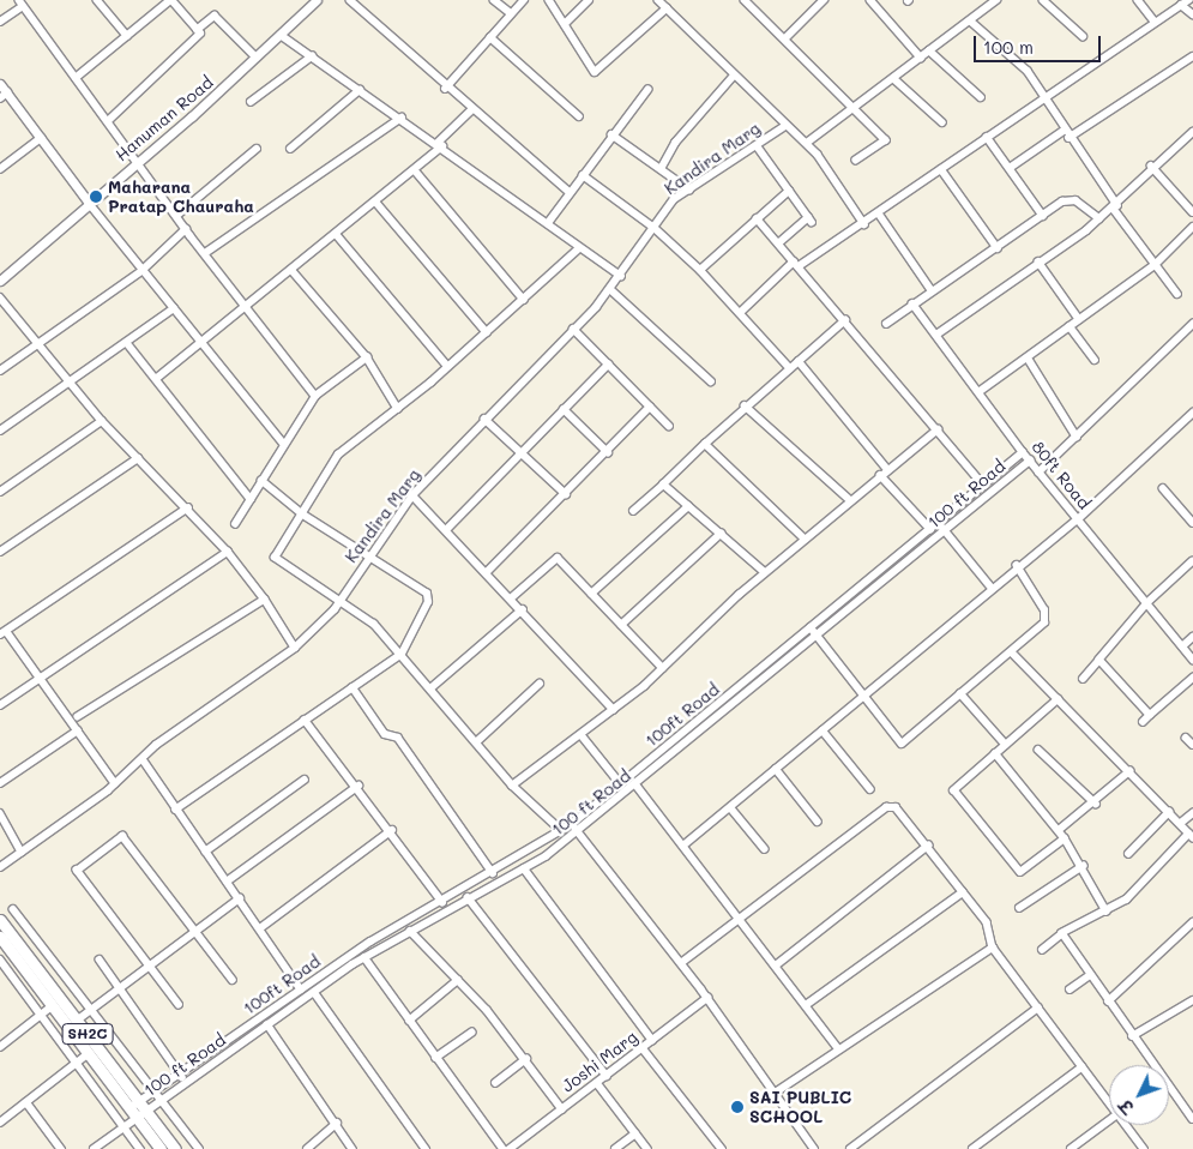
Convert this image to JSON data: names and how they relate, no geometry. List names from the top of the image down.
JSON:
{
  "streets": {
    "main road": ["SH2C"],
    "street": [
      "Hanuman Road",
      "Kandira Marg",
      "80ft Road",
      "100 ft Road",
      "100ft Road",
      "Joshi Marg"
    ]
  },
  "crossings": [
    ["80ft Road", "100 ft Road"],
    ["80ft Road", "100ft Road"],
    ["100 ft Road", "100ft Road"],
    ["100 ft Road", "SH2C"],
    ["100ft Road", "SH2C"]
  ],
  "places": ["Maharana Pratap Chauraha", "SAI PUBLIC SCHOOL"],
  "scale_bar": "100 m",
  "north": "bottom left"
}
